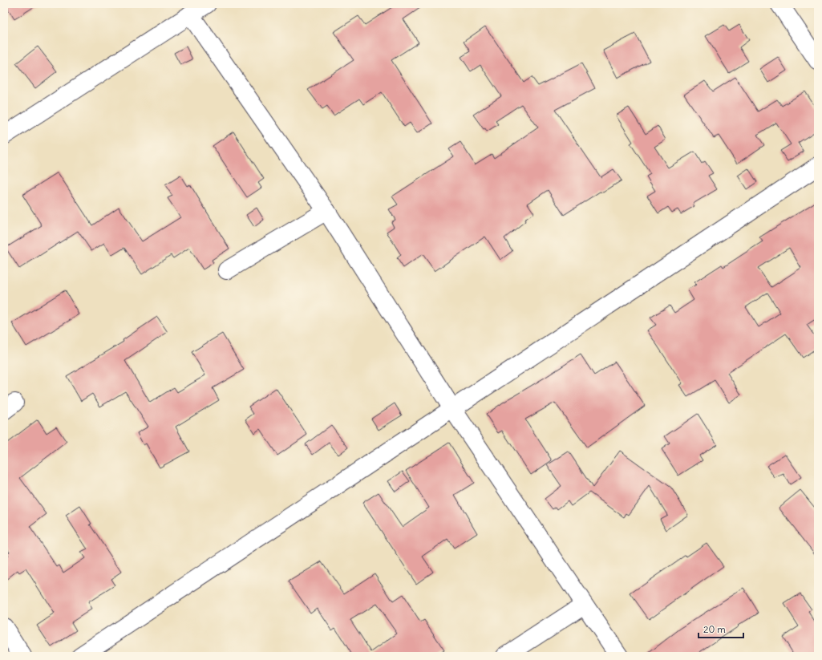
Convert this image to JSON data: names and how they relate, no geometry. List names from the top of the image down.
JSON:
{
  "scale_bar": "20 m"
}
